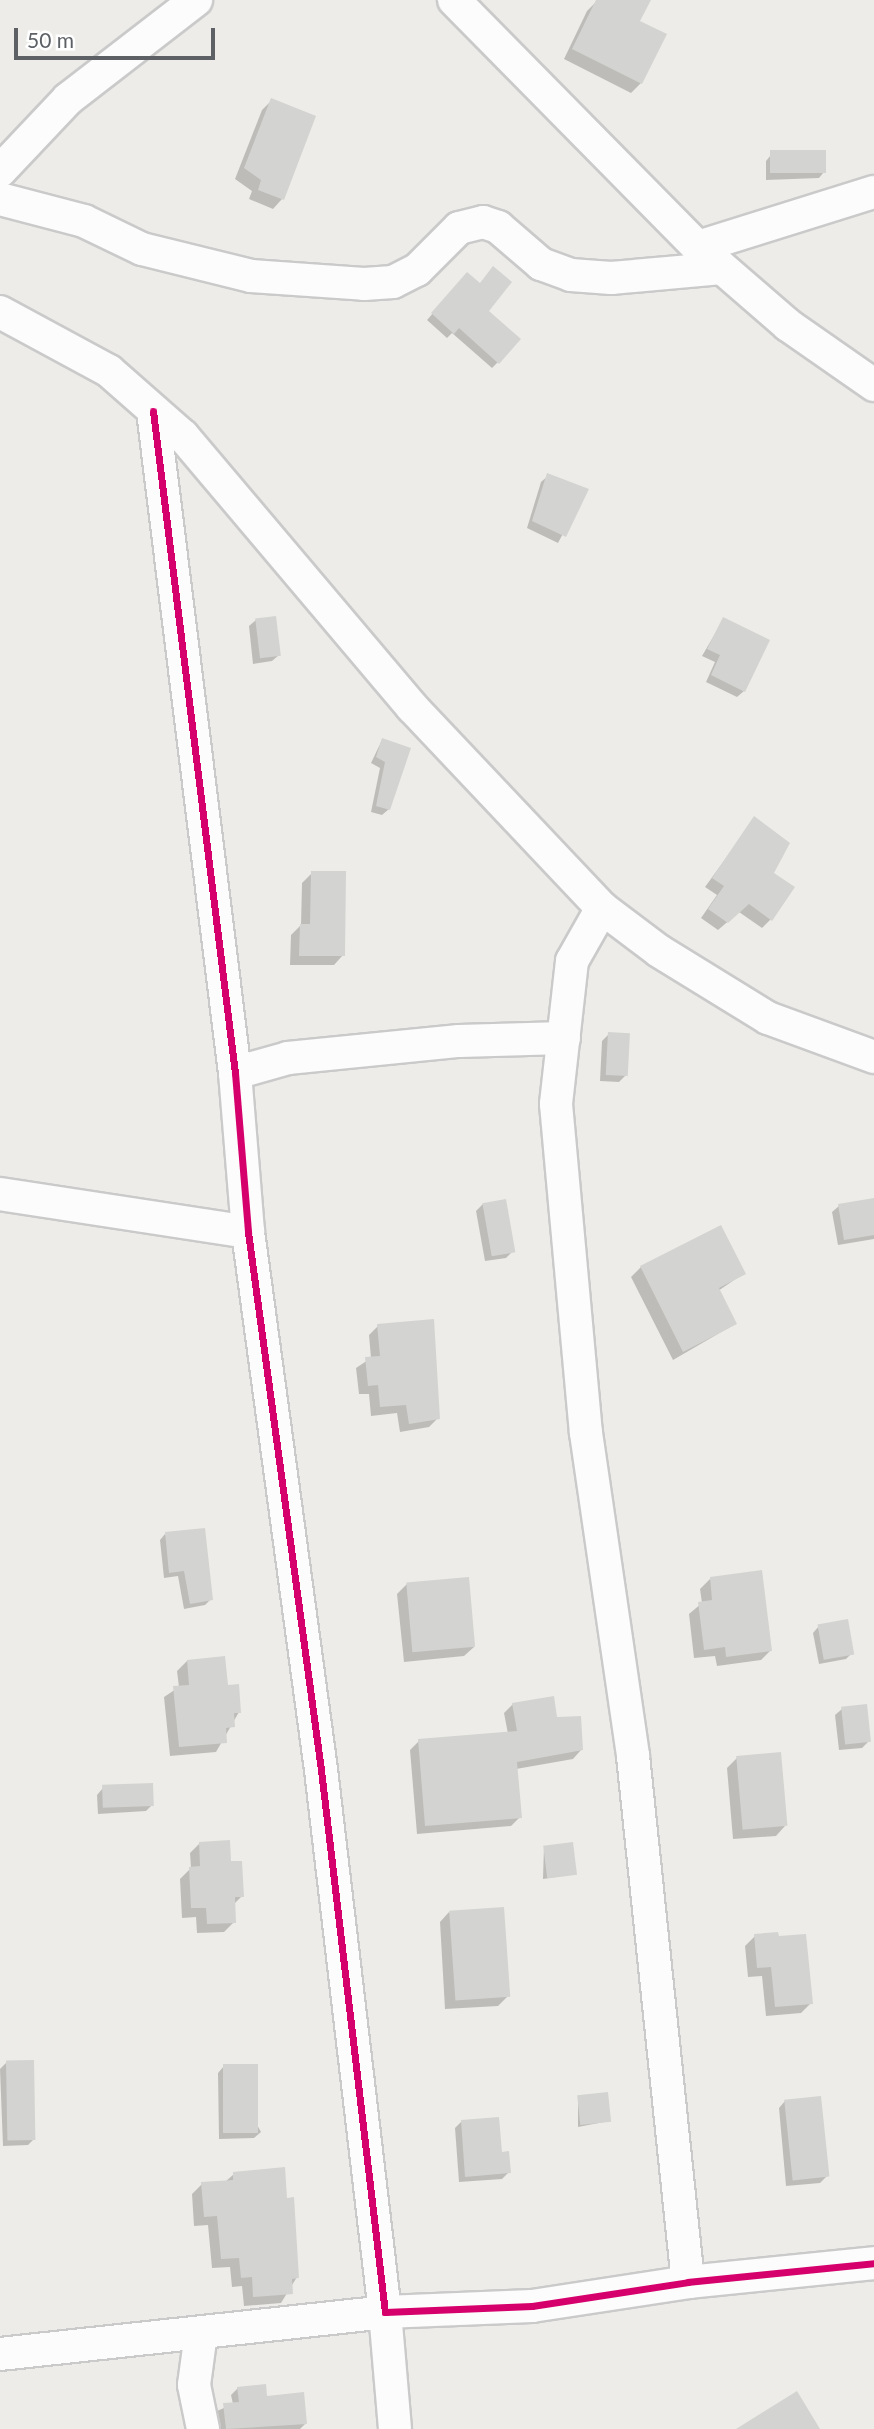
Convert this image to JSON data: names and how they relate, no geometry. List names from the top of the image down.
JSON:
{
  "scale_bar": "50 m"
}
